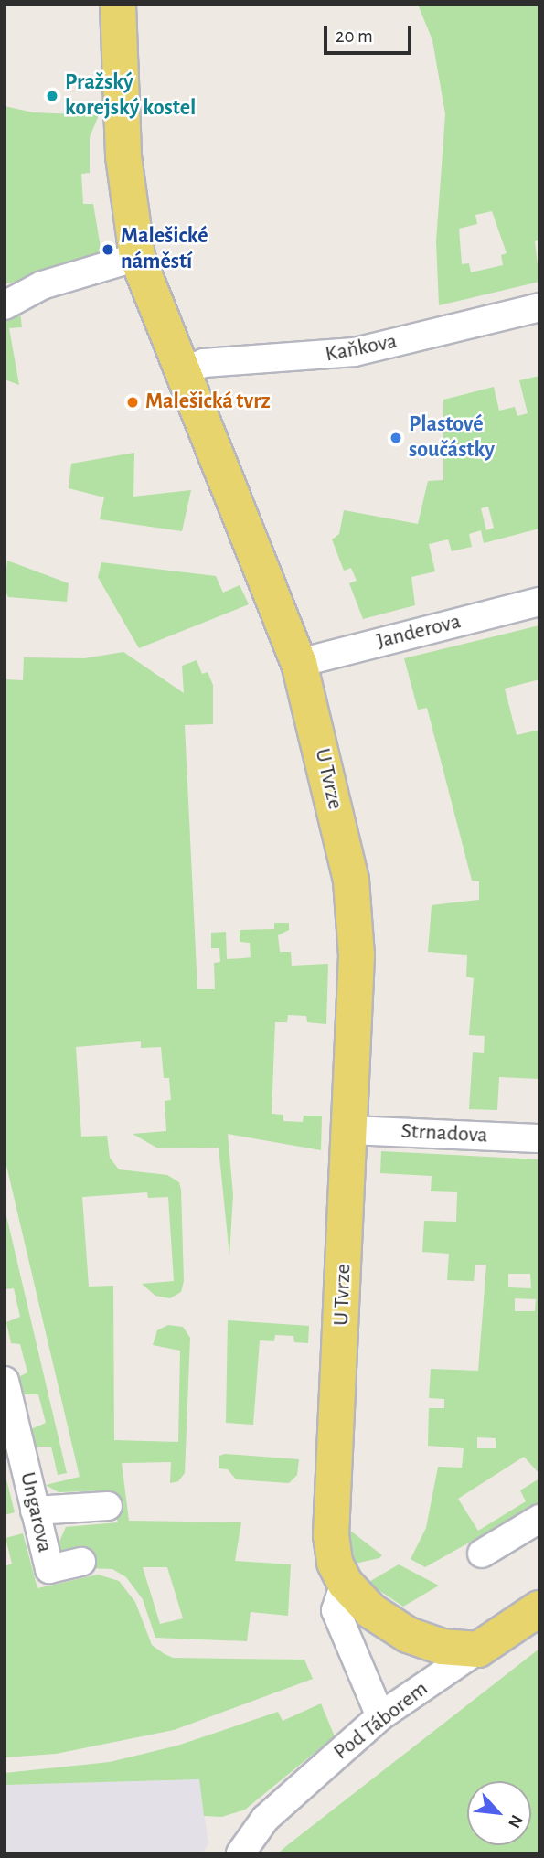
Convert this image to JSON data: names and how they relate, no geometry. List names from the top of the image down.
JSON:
{
  "streets": {
    "main road": ["U Tvrze", "Pod Táborem"],
    "street": [
      "Kaňkova",
      "Janderova",
      "Strnadova",
      "Ungarova"
    ]
  },
  "crossings": [
    ["Kaňkova", "U Tvrze"],
    ["Janderova", "U Tvrze"],
    ["U Tvrze", "Strnadova"],
    ["U Tvrze", "Pod Táborem"]
  ],
  "places": [
    "Pražský korejský kostel",
    "Malešické náměstí",
    "Malešická tvrz",
    "Plastové součástky"
  ],
  "scale_bar": "20 m",
  "north": "bottom right"
}
